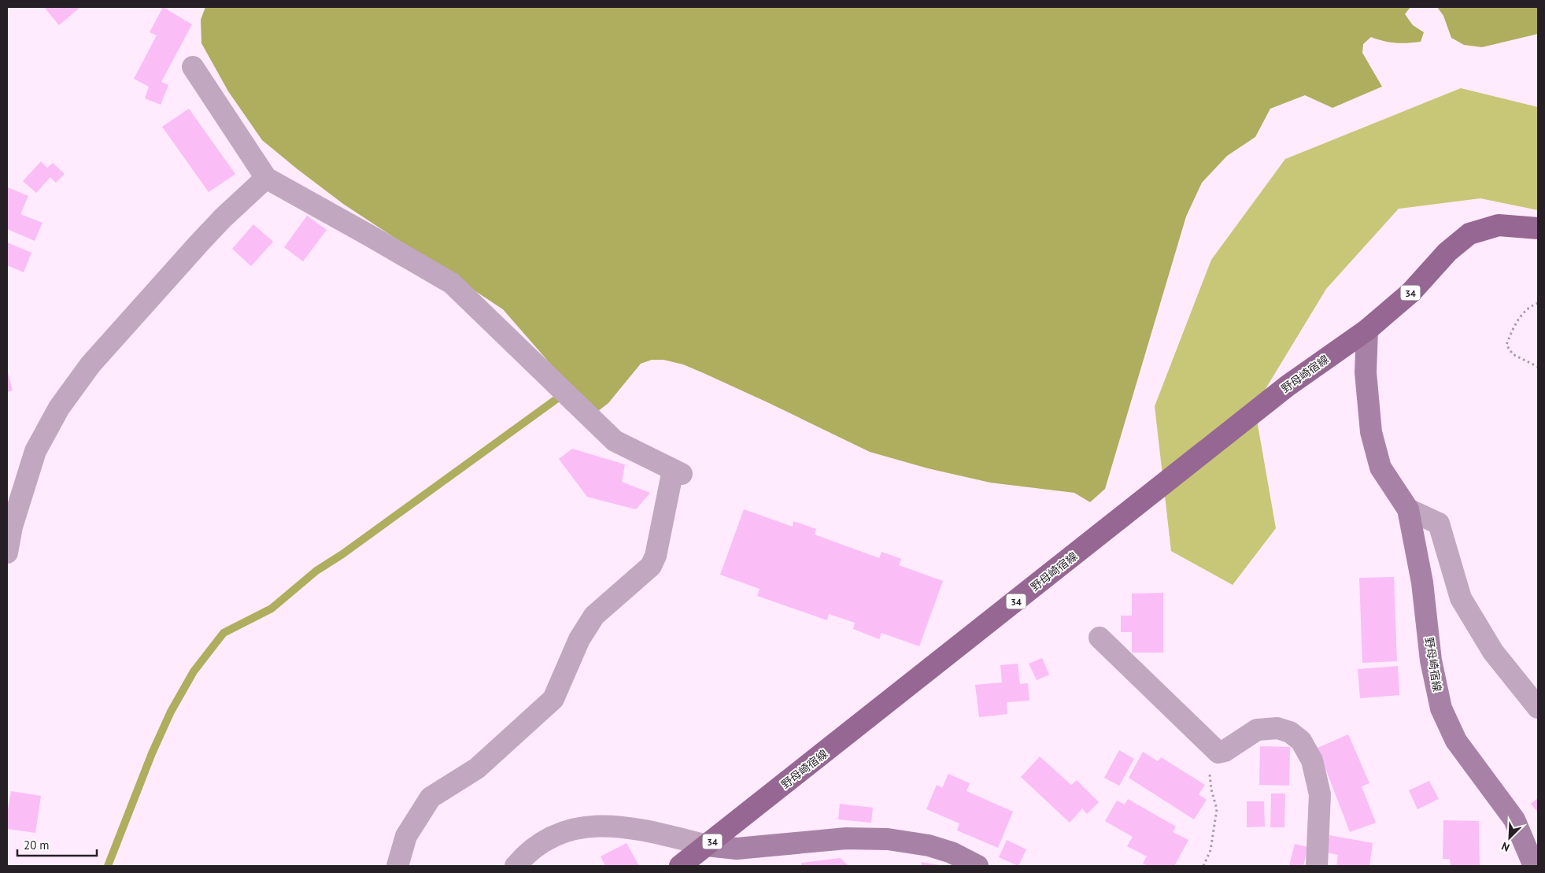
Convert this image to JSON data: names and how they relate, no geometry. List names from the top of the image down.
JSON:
{
  "streets": {
    "main road": ["34", "野母崎宿線"]
  },
  "crossings": [
    ["34", "野母崎宿線"]
  ],
  "scale_bar": "20 m",
  "north": "bottom left"
}
